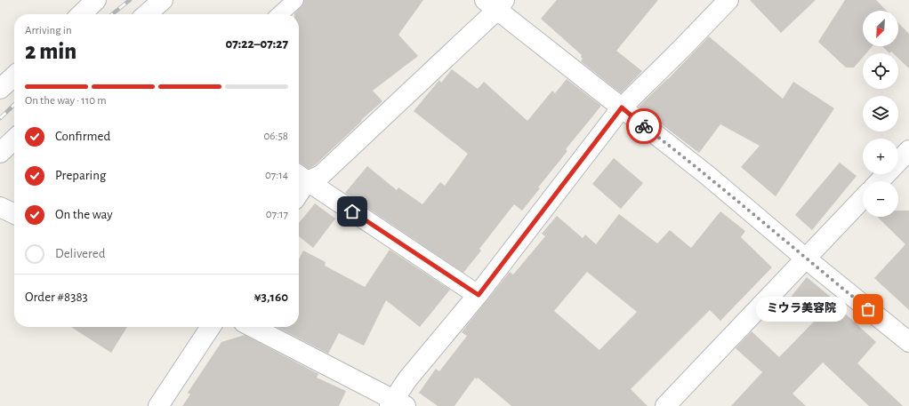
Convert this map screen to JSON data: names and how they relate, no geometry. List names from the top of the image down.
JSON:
{
  "places": ["ミウラ美容院"],
  "north": "bottom left",
  "page": {
    "map_buttons": ["+", "−"],
    "heading": ["2 min", "Arriving in", "07:22–07:27"],
    "panel": ["Order #8383", "¥3,160"],
    "bar": "On the way · 110 m",
    "list": [
      ["Confirmed", "06:58"],
      ["Preparing", "07:14"],
      ["On the way", "07:17"],
      "Delivered"
    ],
    "bubble": "ミウラ美容院"
  }
}
